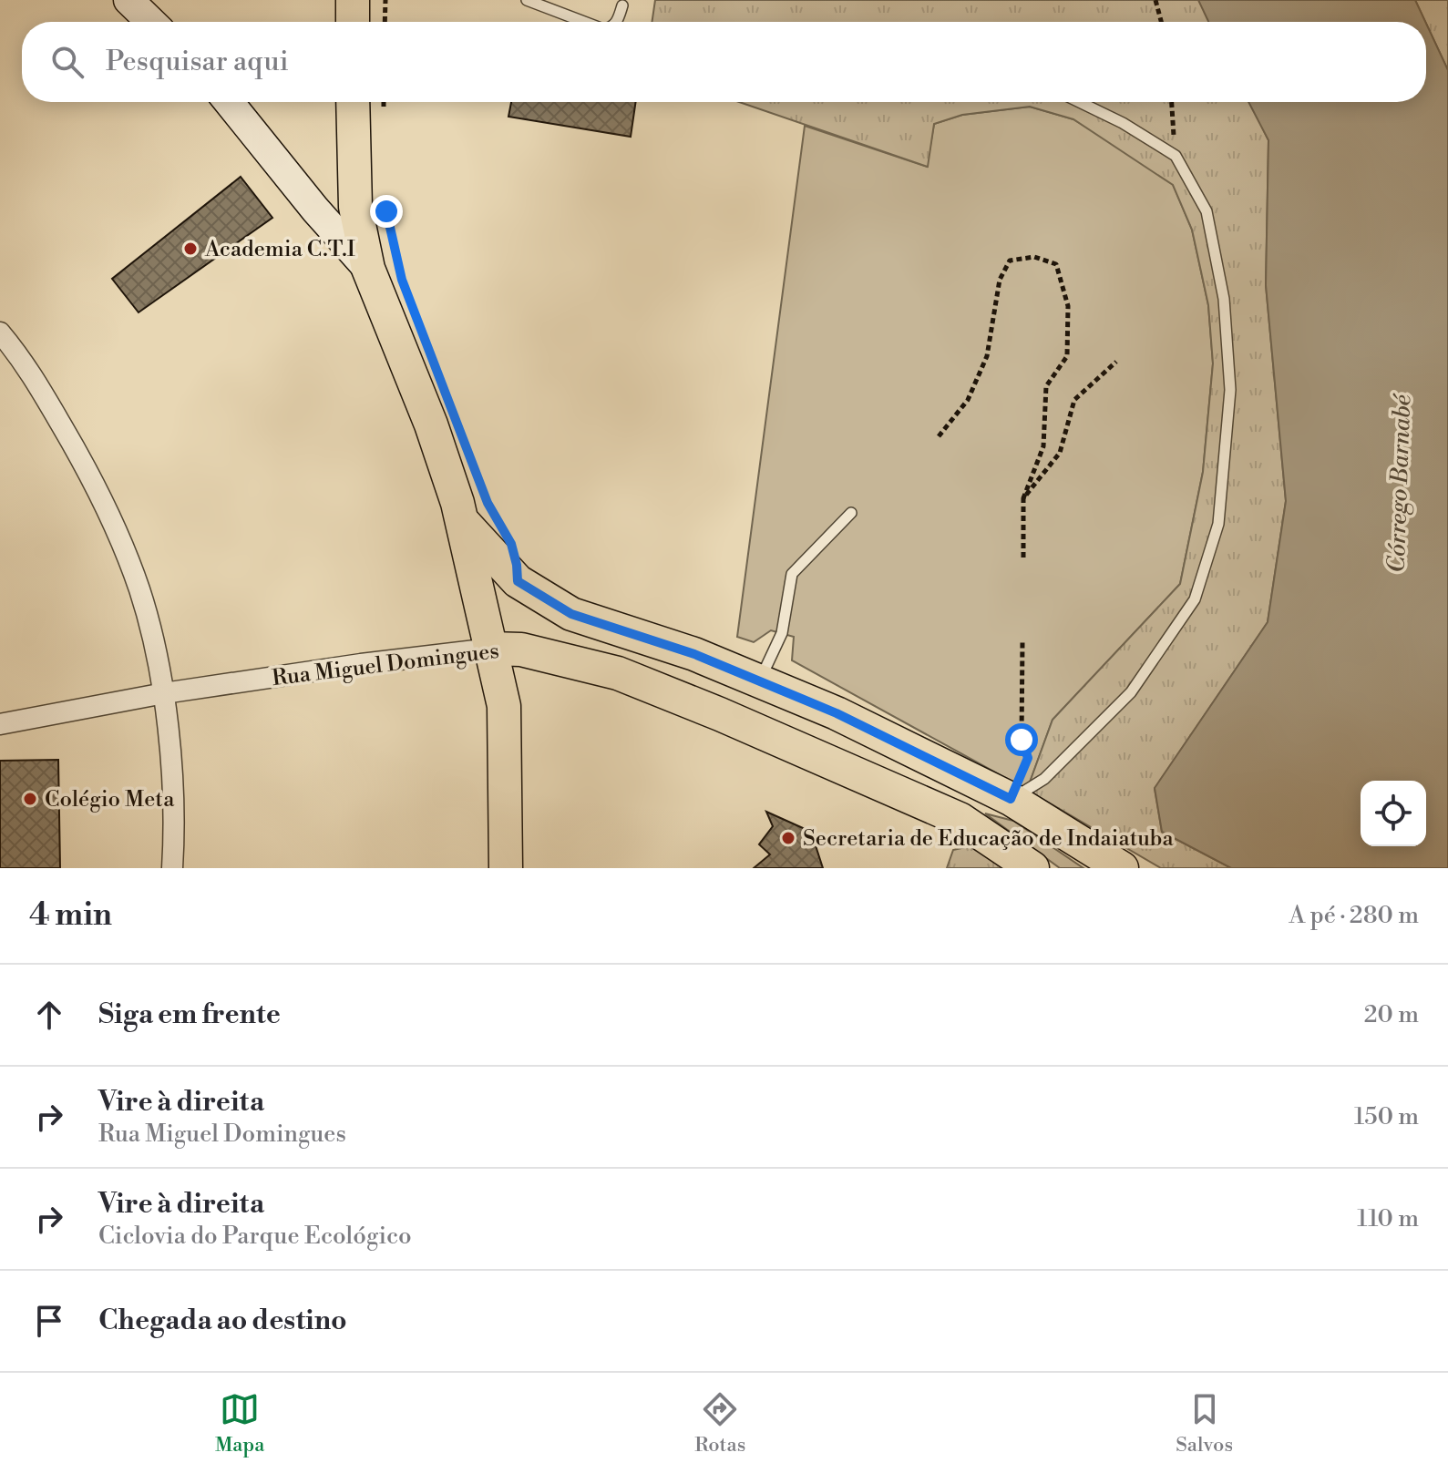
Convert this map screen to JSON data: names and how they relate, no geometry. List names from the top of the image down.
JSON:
{
  "streets": {
    "main road": ["Rua Miguel Domingues"]
  },
  "water": ["Córrego Barnabé"],
  "places": ["Academia C.T.I", "Colégio Meta", "Secretaria de Educação de Indaiatuba"],
  "page": {
    "search": "Pesquisar aqui",
    "heading": ["4 min", "A pé · 280 m"],
    "list": [
      ["Siga em frente", "20 m"],
      ["Vire à direita", "Rua Miguel Domingues", "150 m"],
      ["Vire à direita", "Ciclovia do Parque Ecológico", "110 m"],
      "Chegada ao destino"
    ],
    "nav": ["Mapa", "Rotas", "Salvos"]
  }
}
